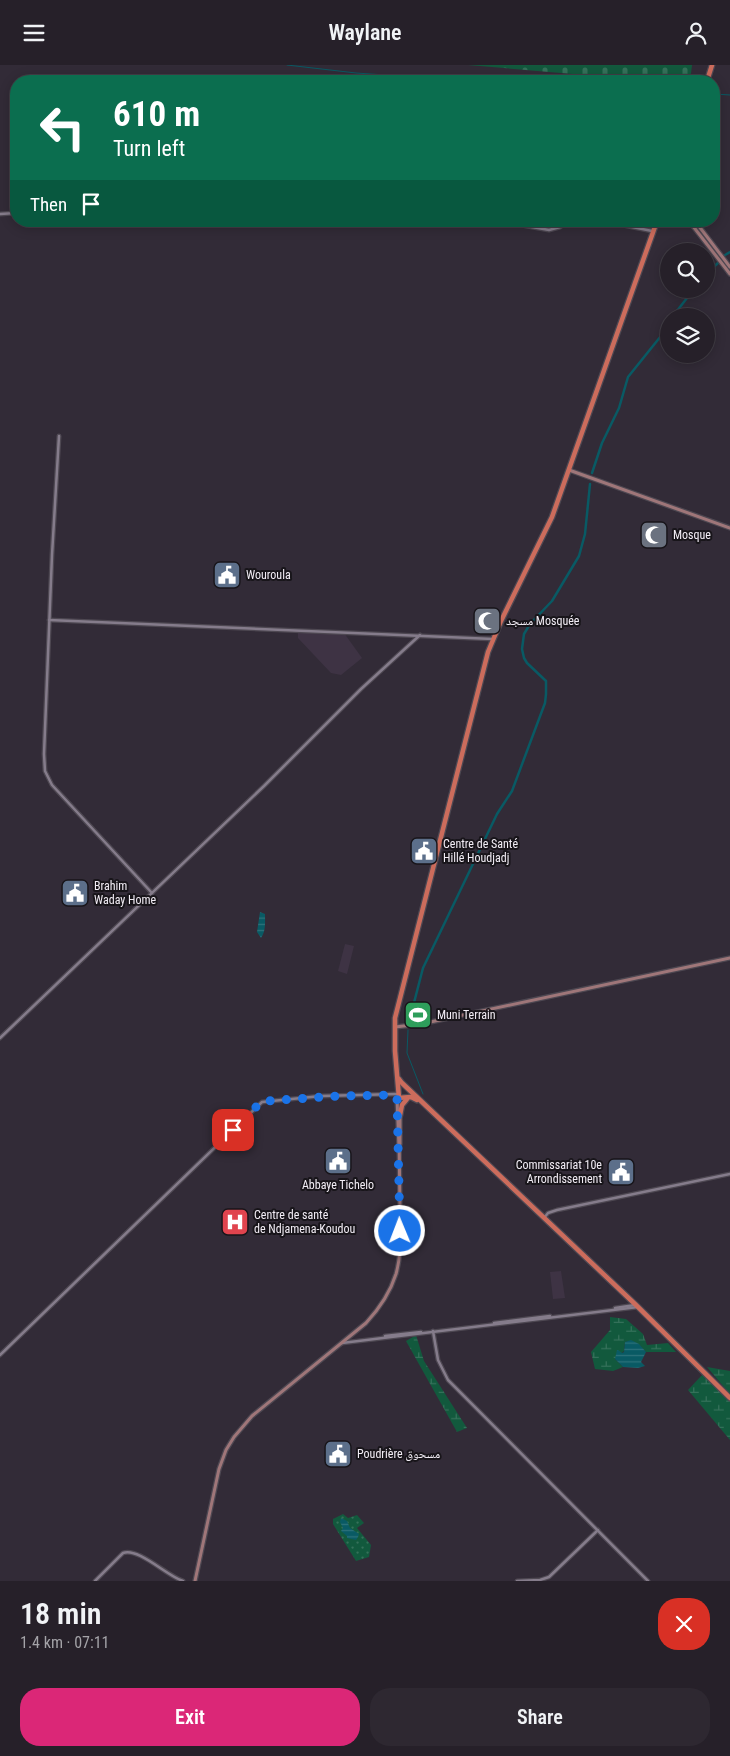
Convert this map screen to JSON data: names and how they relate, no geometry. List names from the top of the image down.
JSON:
{
  "places": {
    "mosque": ["Mosque", "مسجد Mosquée"],
    "public building": [
      "Wouroula",
      "Centre de Santé Hillé Houdjadj",
      "Brahim Waday Home",
      "Abbaye Tichelo",
      "Commissariat 10e Arrondissement",
      "Poudrière مسحوق"
    ],
    "sports": ["Muni Terrain"],
    "hospital": ["Centre de santé de Ndjamena-Koudou"]
  },
  "page": {
    "header": "Waylane",
    "turn": ["610 m", "Turn left"],
    "then": "Then",
    "heading": ["18 min", "1.4 km · 07:11"],
    "buttons": ["Exit", "Share"]
  }
}
